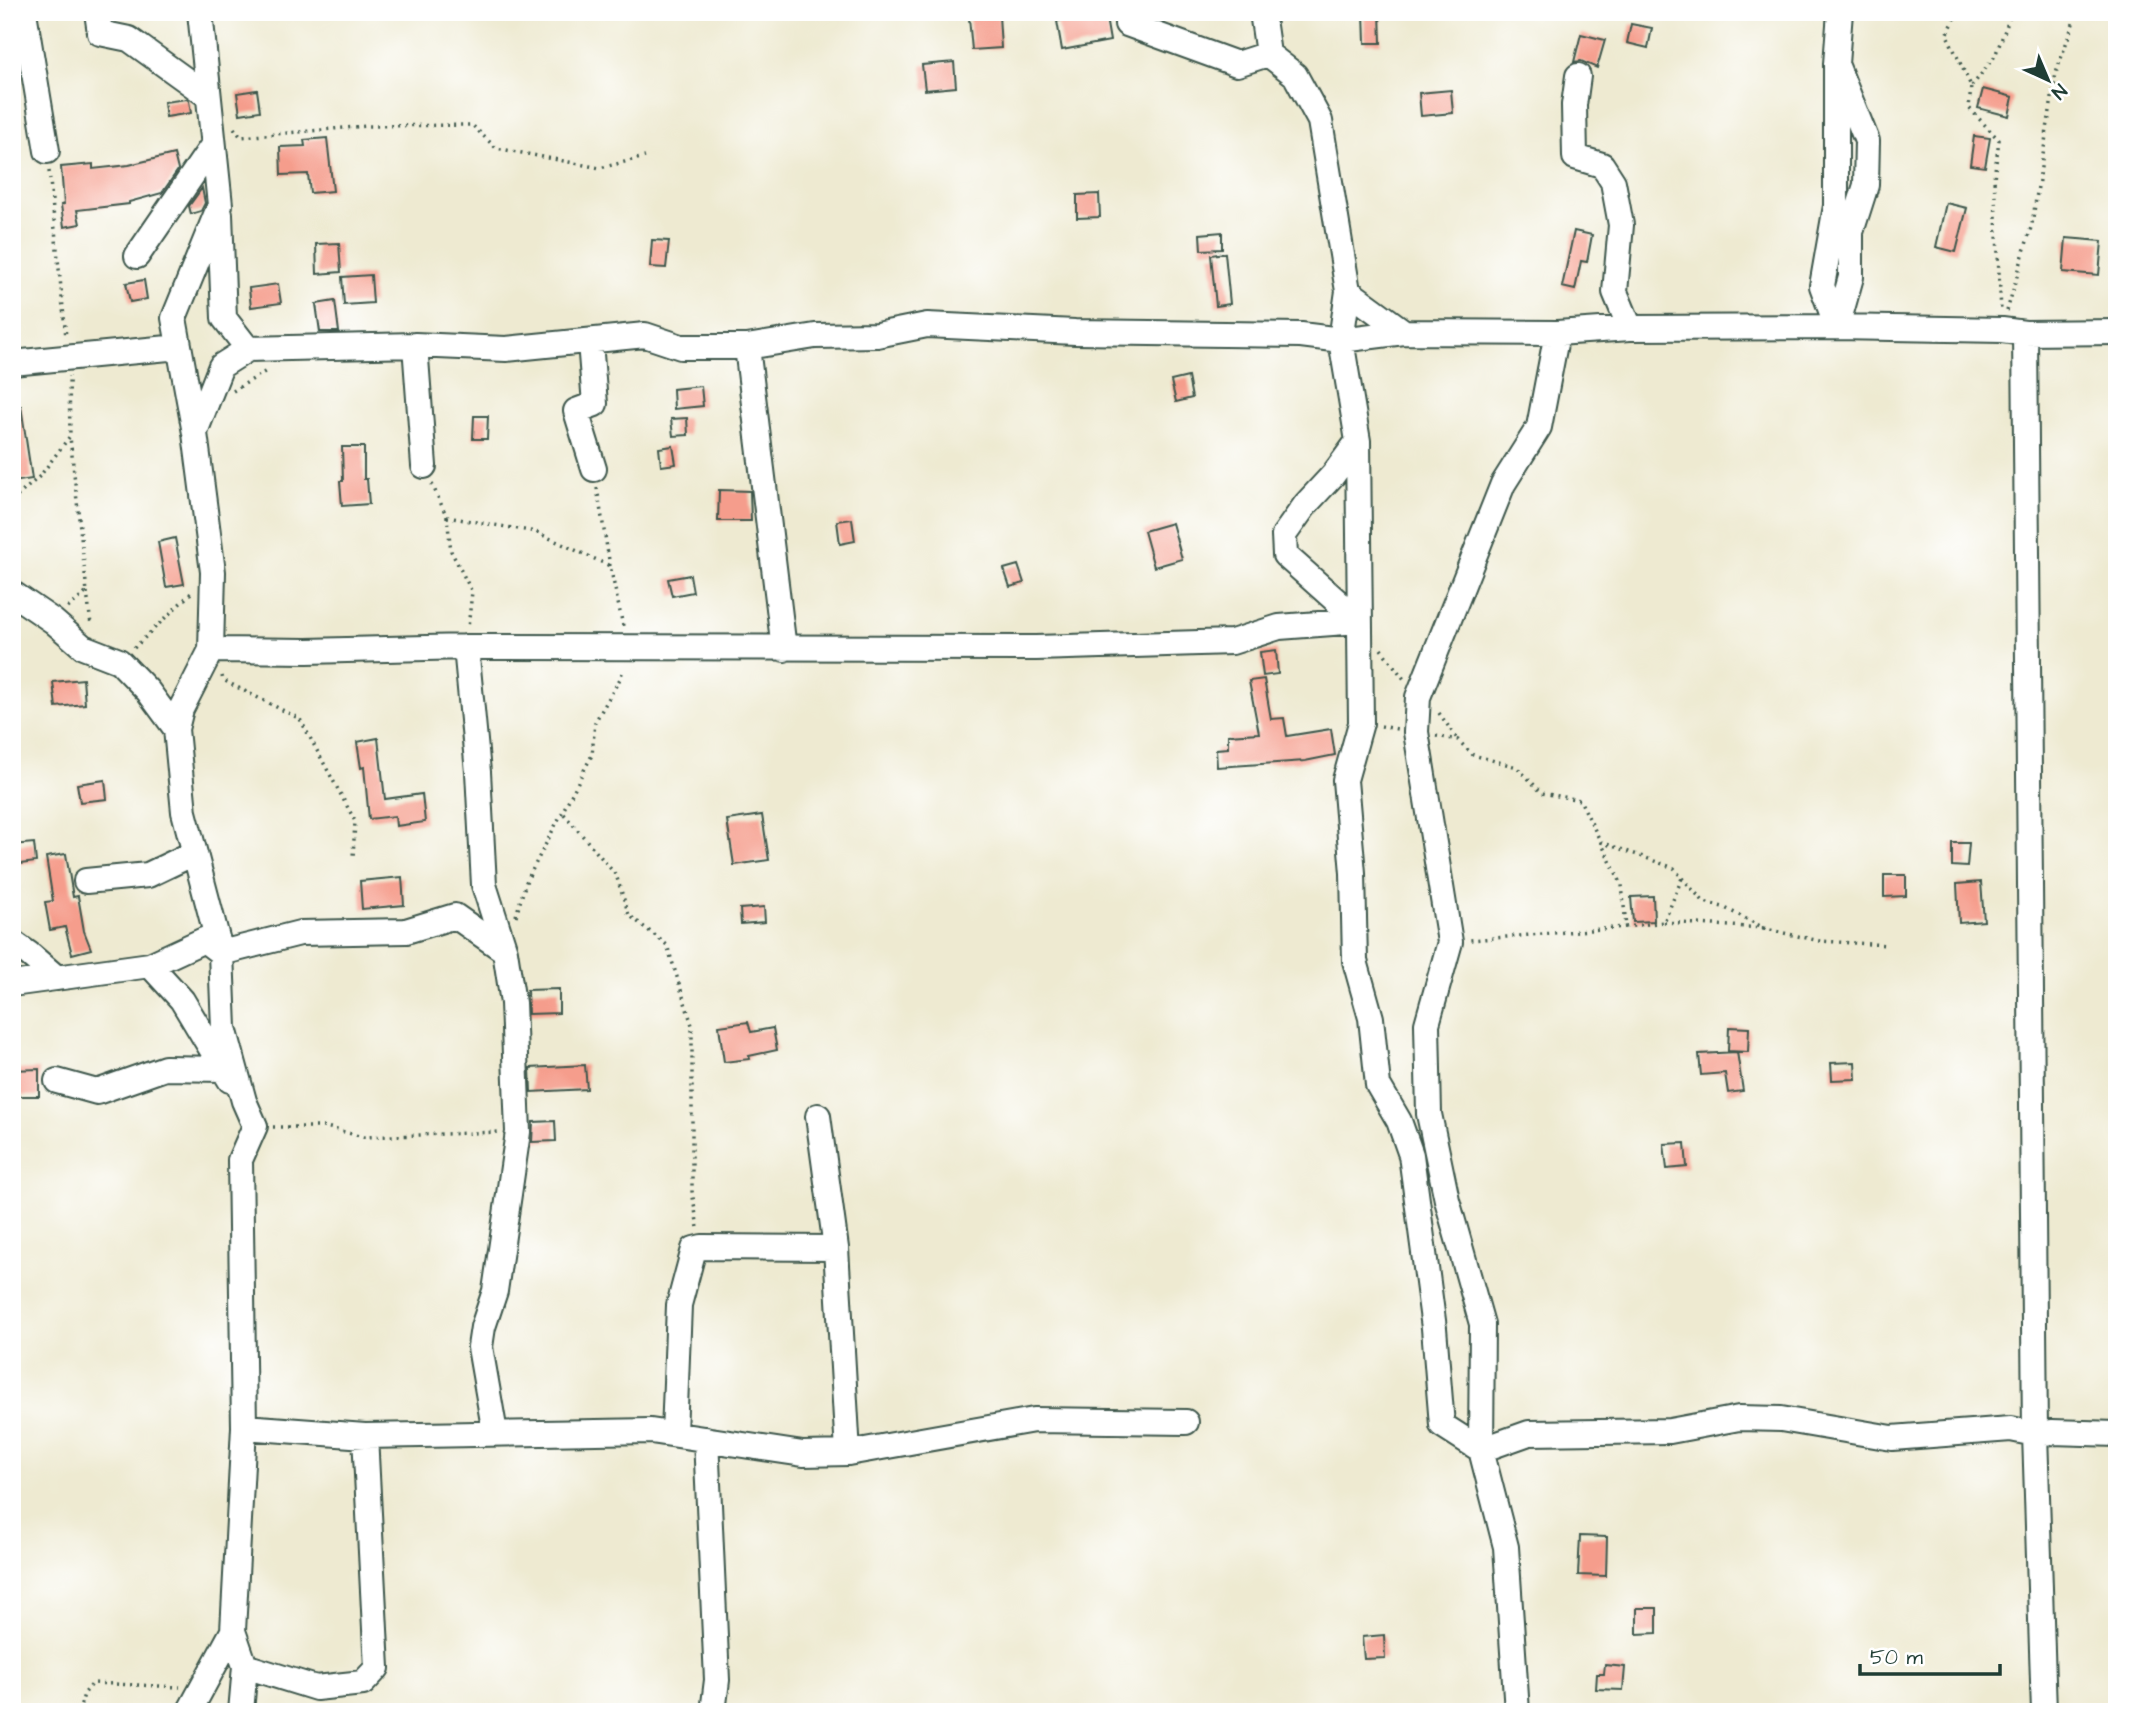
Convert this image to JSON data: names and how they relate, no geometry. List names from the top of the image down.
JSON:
{
  "scale_bar": "50 m",
  "north": "bottom right"
}
